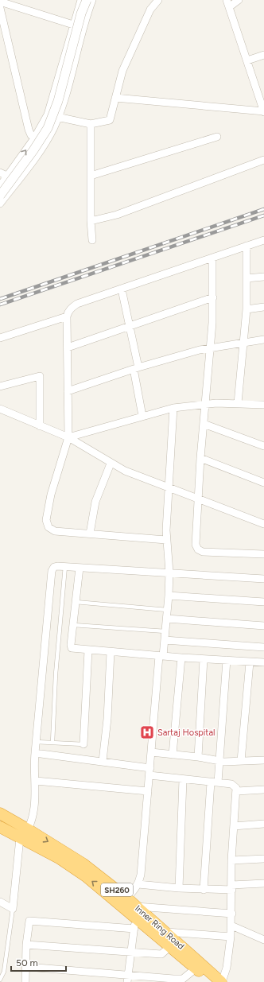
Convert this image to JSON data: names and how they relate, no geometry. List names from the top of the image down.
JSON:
{
  "streets": {
    "highway": ["SH260", "Inner Ring Road"]
  },
  "places": {
    "hospital": ["Sartaj Hospital"]
  },
  "scale_bar": "50 m"
}
